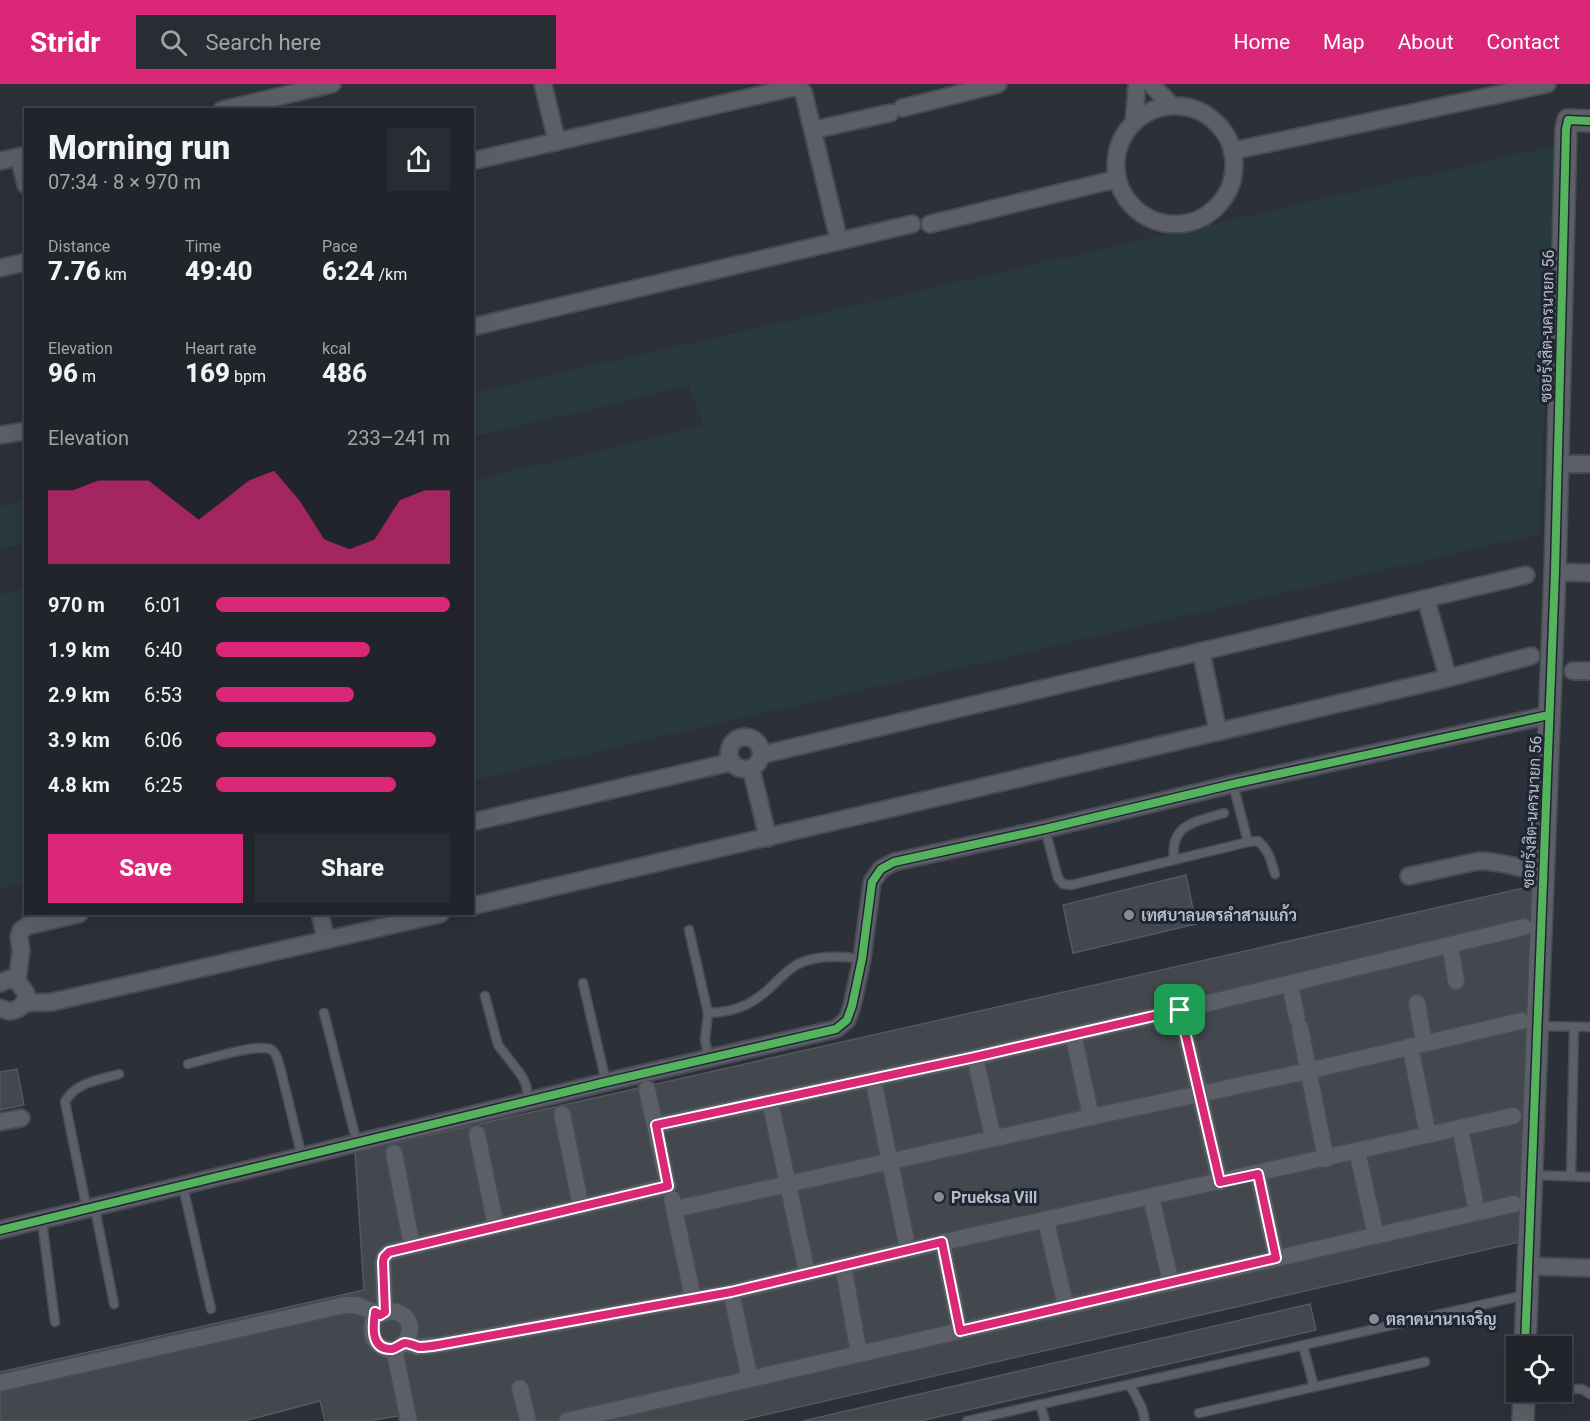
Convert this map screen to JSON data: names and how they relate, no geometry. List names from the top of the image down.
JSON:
{
  "streets": {
    "street": ["ซอยรังสิต-นครนายก 56"]
  },
  "places": ["เทศบาลนครลำสามแก้ว", "Prueksa Vill", "ตลาดนานาเจริญ"],
  "page": {
    "header": "Stridr",
    "search": "Search here",
    "nav": [
      "Home",
      "Map",
      "About",
      "Contact"
    ],
    "heading": ["Morning run", "07:34 · 8 × 970 m"],
    "stats": [
      ["Distance", "7.76 km"],
      ["Time", "49:40"],
      ["Pace", "6:24 /km"],
      ["Elevation", "96 m"],
      ["Heart rate", "169 bpm"],
      ["kcal", "486"]
    ],
    "chart": ["Elevation", "233–241 m"],
    "list": [
      {
        "name": "970 m",
        "note": "6:01"
      },
      {
        "name": "1.9 km",
        "note": "6:40"
      },
      {
        "name": "2.9 km",
        "note": "6:53"
      },
      {
        "name": "3.9 km",
        "note": "6:06"
      },
      {
        "name": "4.8 km",
        "note": "6:25"
      }
    ],
    "buttons": ["Save", "Share"]
  }
}
